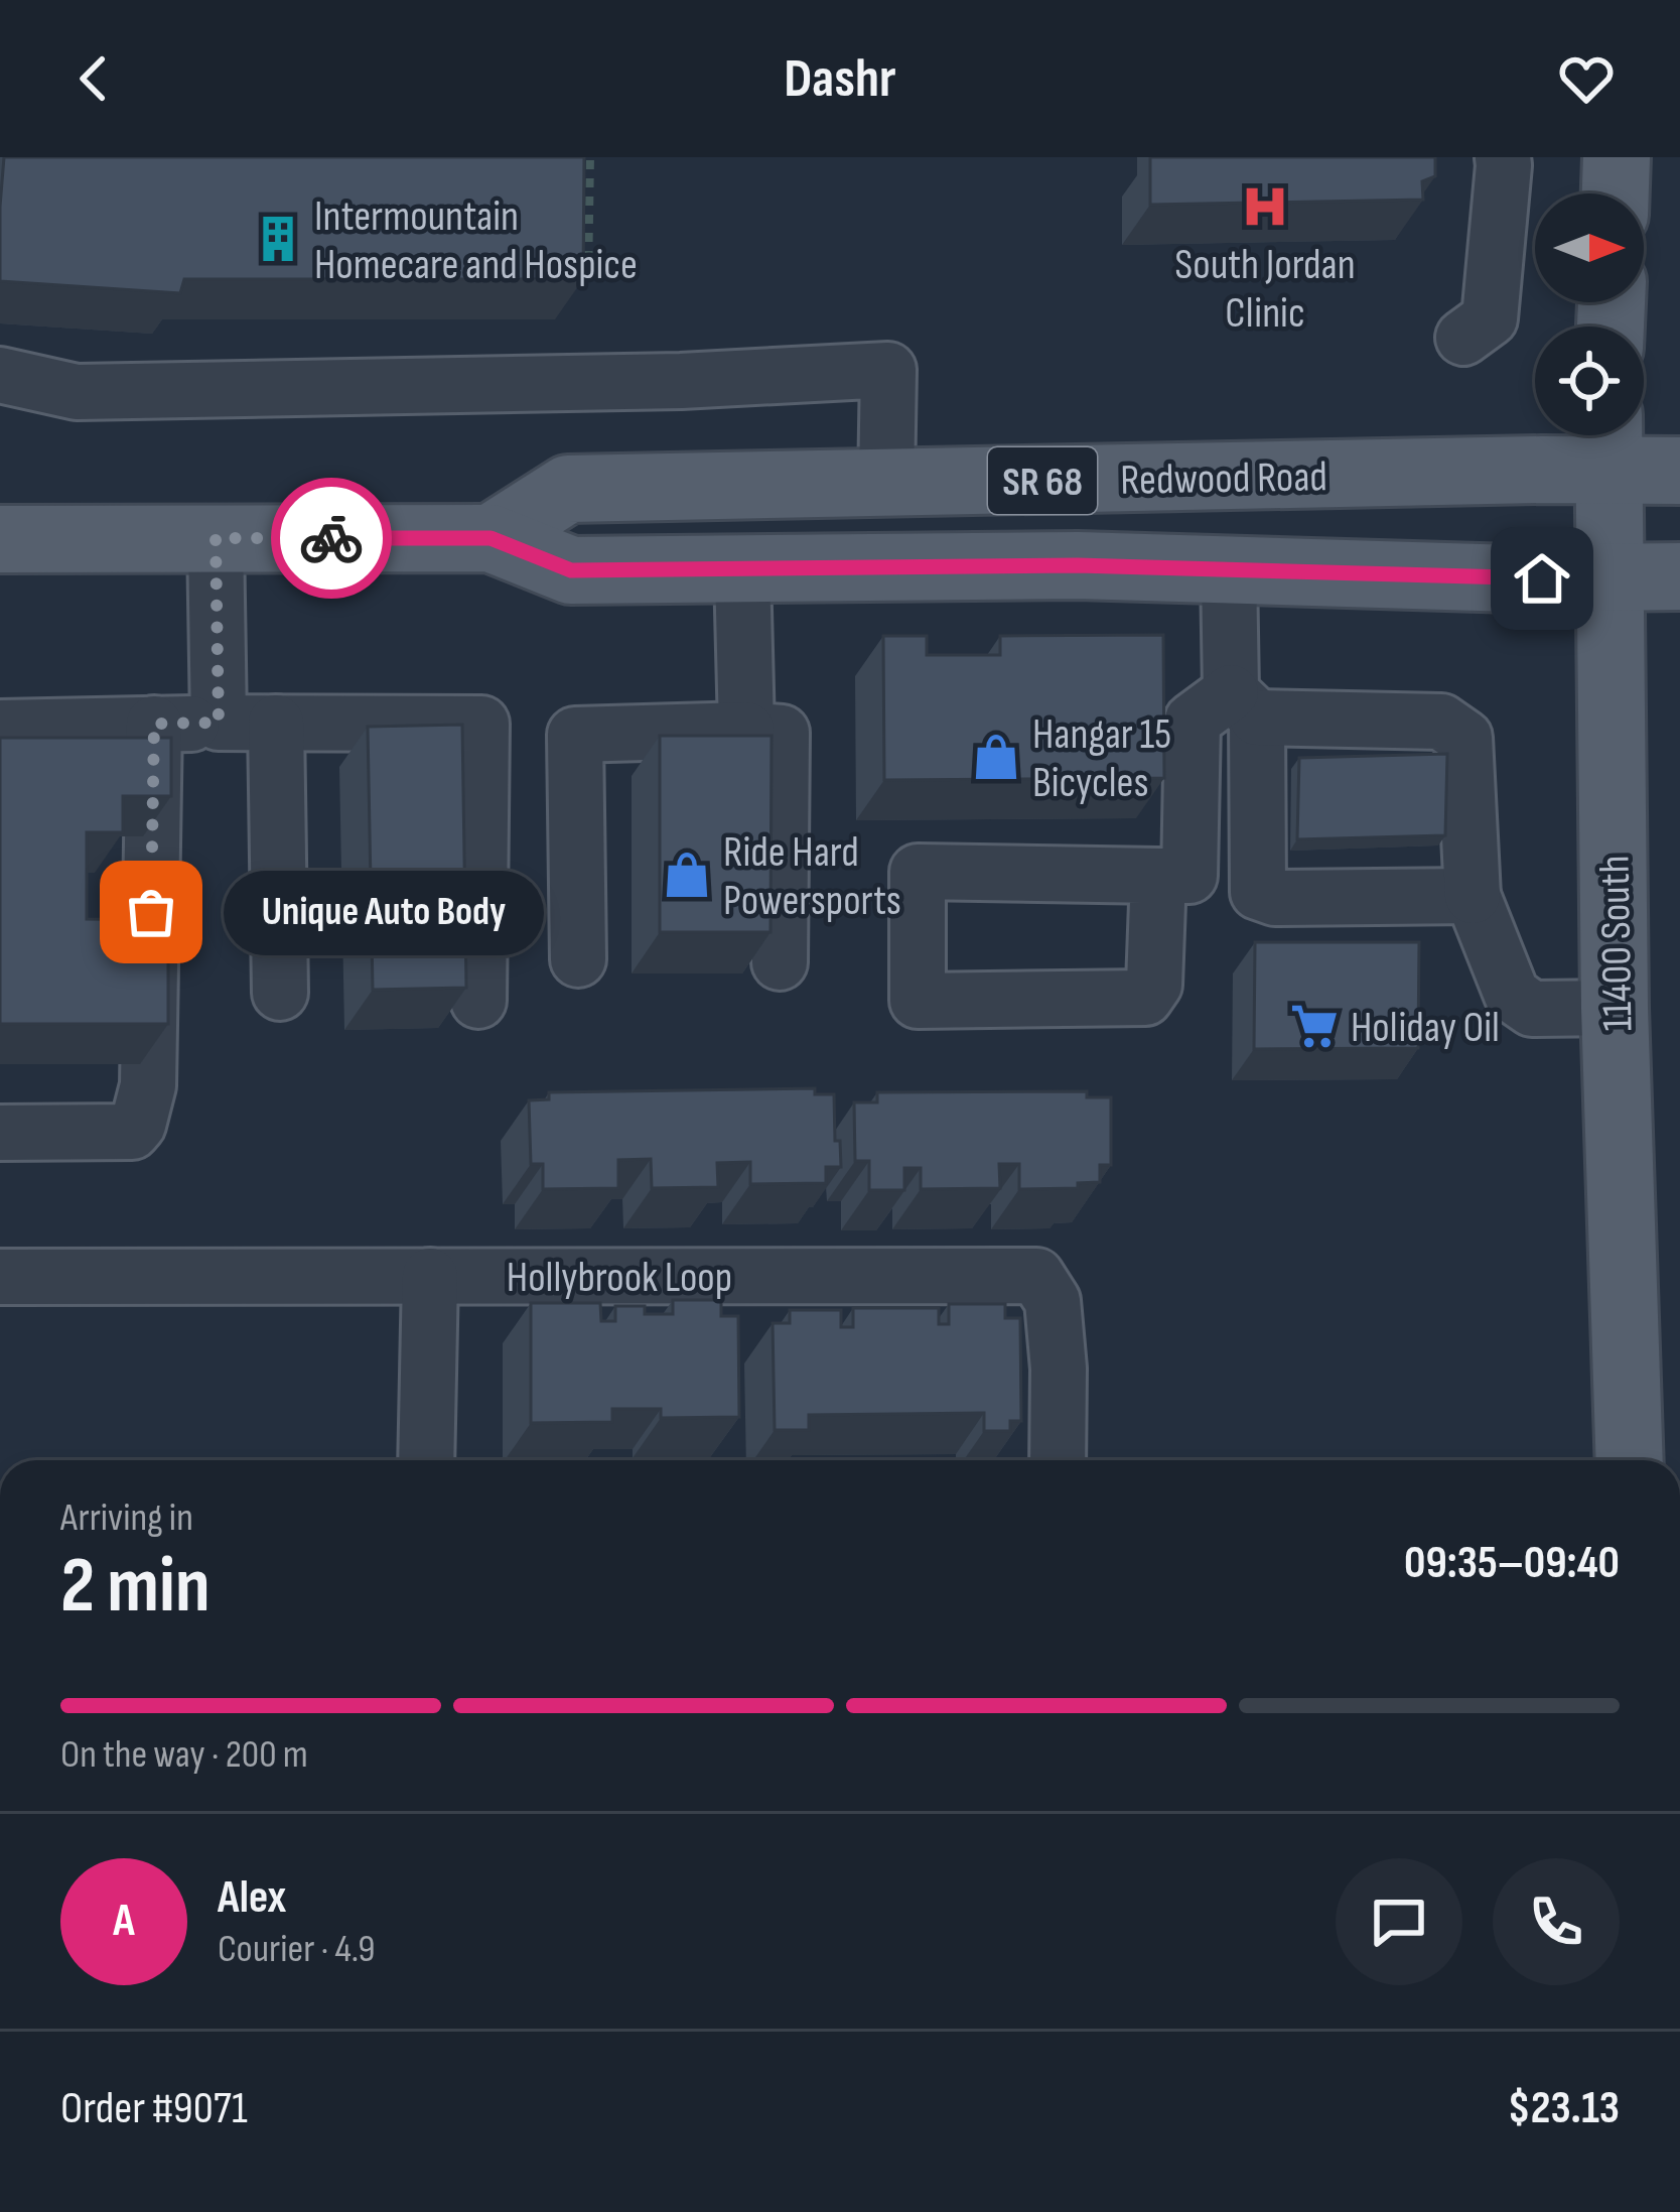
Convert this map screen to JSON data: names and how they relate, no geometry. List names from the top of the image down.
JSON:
{
  "streets": {
    "main road": ["Redwood Road", "SR 68", "11400 South"],
    "street": ["Hollybrook Loop"]
  },
  "crossings": [
    ["Redwood Road", "11400 South"]
  ],
  "places": {
    "hospital": ["South Jordan Clinic"],
    "building": ["Intermountain Homecare and Hospice"],
    "shop": ["Hangar 15 Bicycles", "Ride Hard Powersports"],
    "other": ["Unique Auto Body"],
    "supermarket": ["Holiday Oil"]
  },
  "north": "right",
  "page": {
    "header": "Dashr",
    "bubble": "Unique Auto Body",
    "heading": ["2 min", "Arriving in", "09:35–09:40"],
    "panel": [
      "Alex",
      "Courier · 4.9",
      "Order #9071",
      "$23.13"
    ],
    "bar": "On the way · 200 m",
    "round": "A"
  }
}
